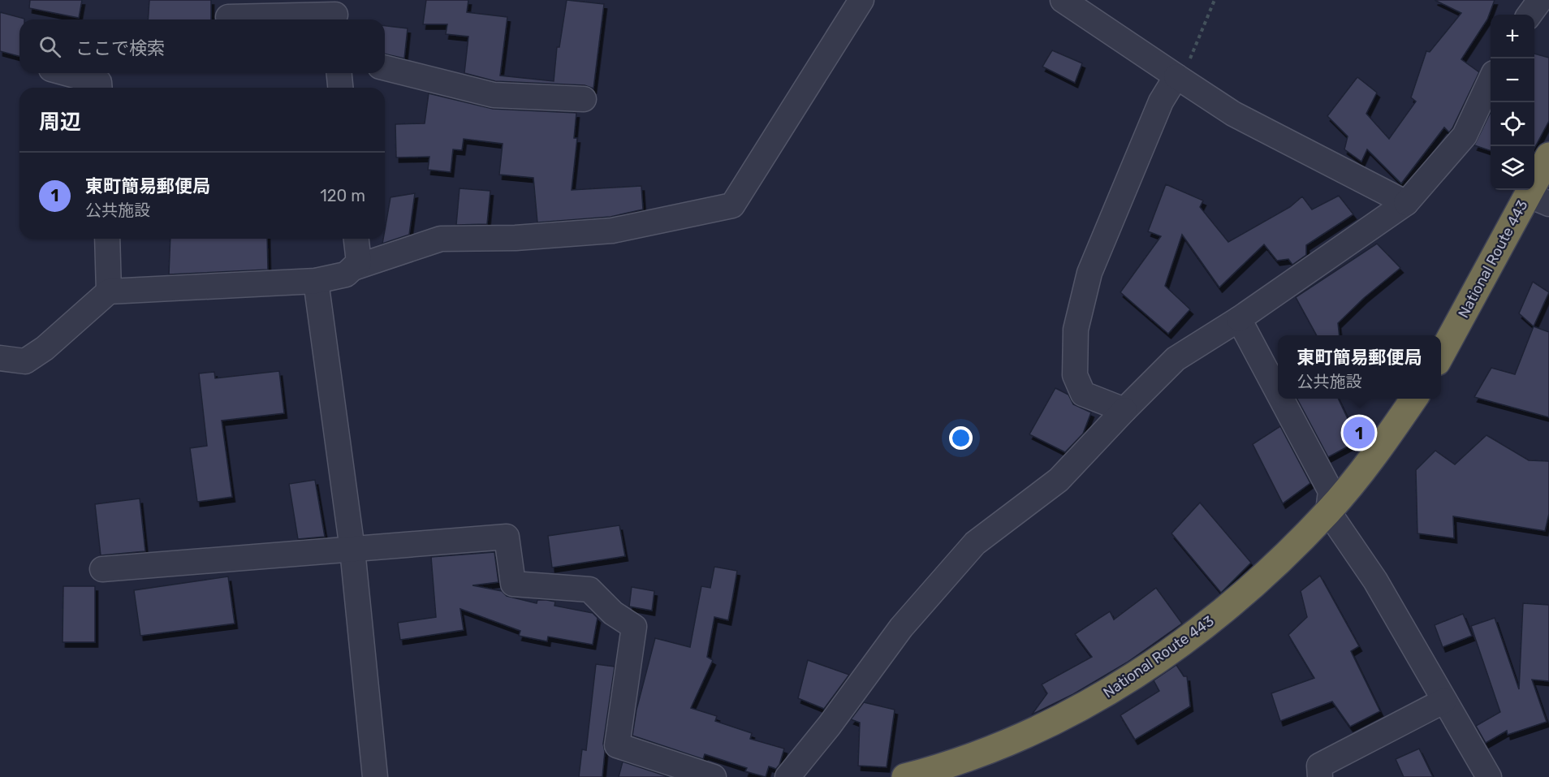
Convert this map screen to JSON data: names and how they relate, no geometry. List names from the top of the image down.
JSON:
{
  "streets": {
    "highway": ["National Route 443"]
  },
  "page": {
    "map_buttons": ["+", "−"],
    "search": "ここで検索",
    "heading": "周辺",
    "list": [
      {
        "mark": "1",
        "name": "東町簡易郵便局",
        "note": "公共施設",
        "value": "120 m"
      }
    ],
    "popup": ["東町簡易郵便局", "公共施設"],
    "pins": "1"
  }
}
